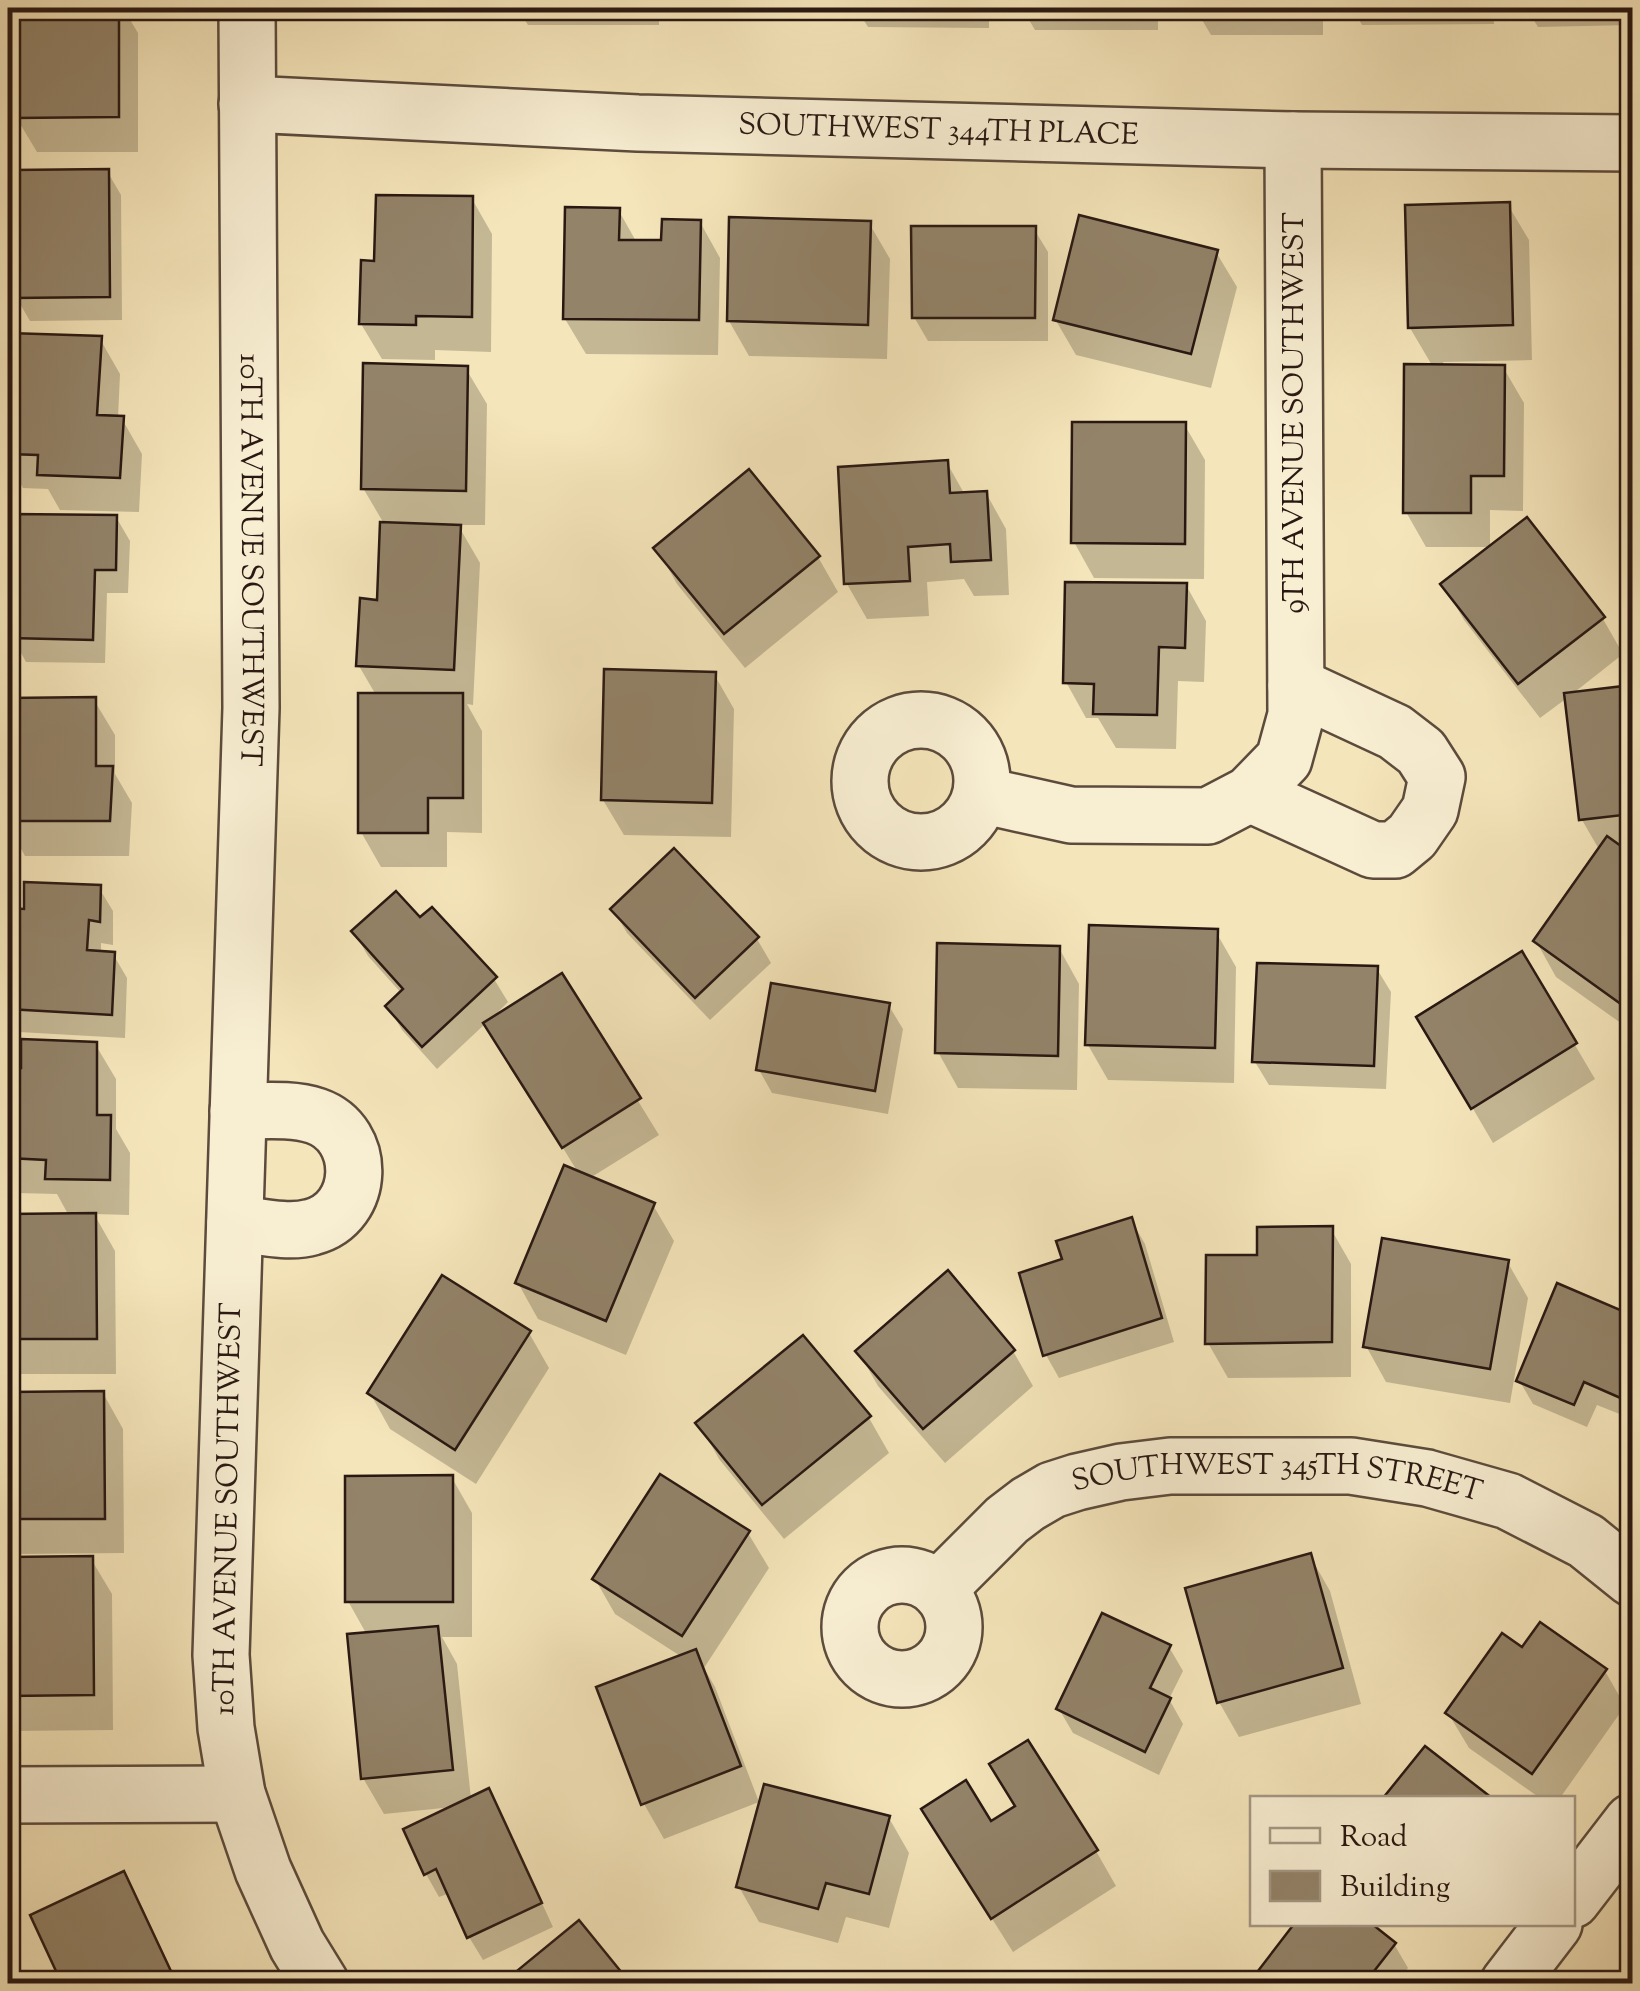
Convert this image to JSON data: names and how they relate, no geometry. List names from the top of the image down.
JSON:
{
  "streets": {
    "street": [
      "SOUTHWEST 344TH PLACE",
      "9TH AVENUE SOUTHWEST",
      "10TH AVENUE SOUTHWEST",
      "SOUTHWEST 345TH STREET"
    ]
  },
  "crossings": [
    ["SOUTHWEST 344TH PLACE", "9TH AVENUE SOUTHWEST"],
    ["SOUTHWEST 344TH PLACE", "10TH AVENUE SOUTHWEST"]
  ],
  "legend": ["Road", "Building"]
}
